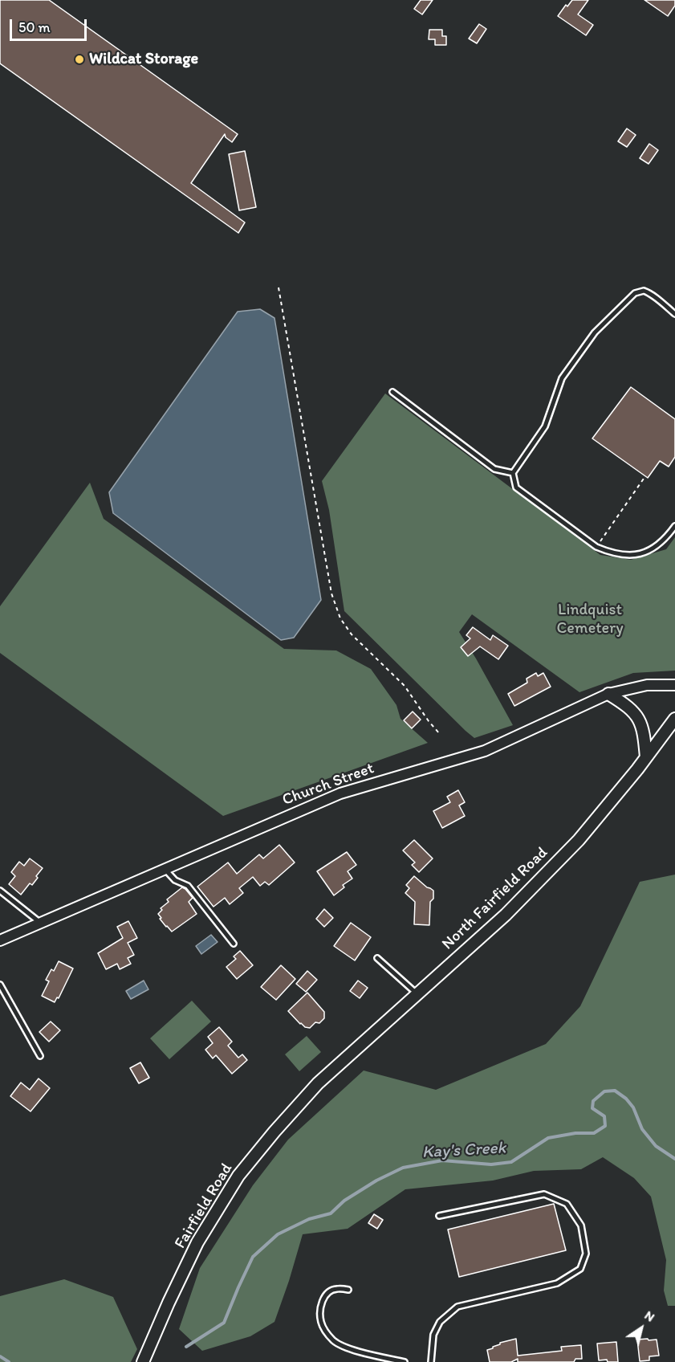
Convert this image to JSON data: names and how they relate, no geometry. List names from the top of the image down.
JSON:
{
  "streets": {
    "main road": ["North Fairfield Road", "Fairfield Road"],
    "street": ["Church Street"]
  },
  "crossings": [
    ["North Fairfield Road", "Fairfield Road"]
  ],
  "water": ["Kay's Creek"],
  "parks": ["Lindquist Cemetery"],
  "places": ["Wildcat Storage"],
  "scale_bar": "50 m",
  "north": "top right"
}
